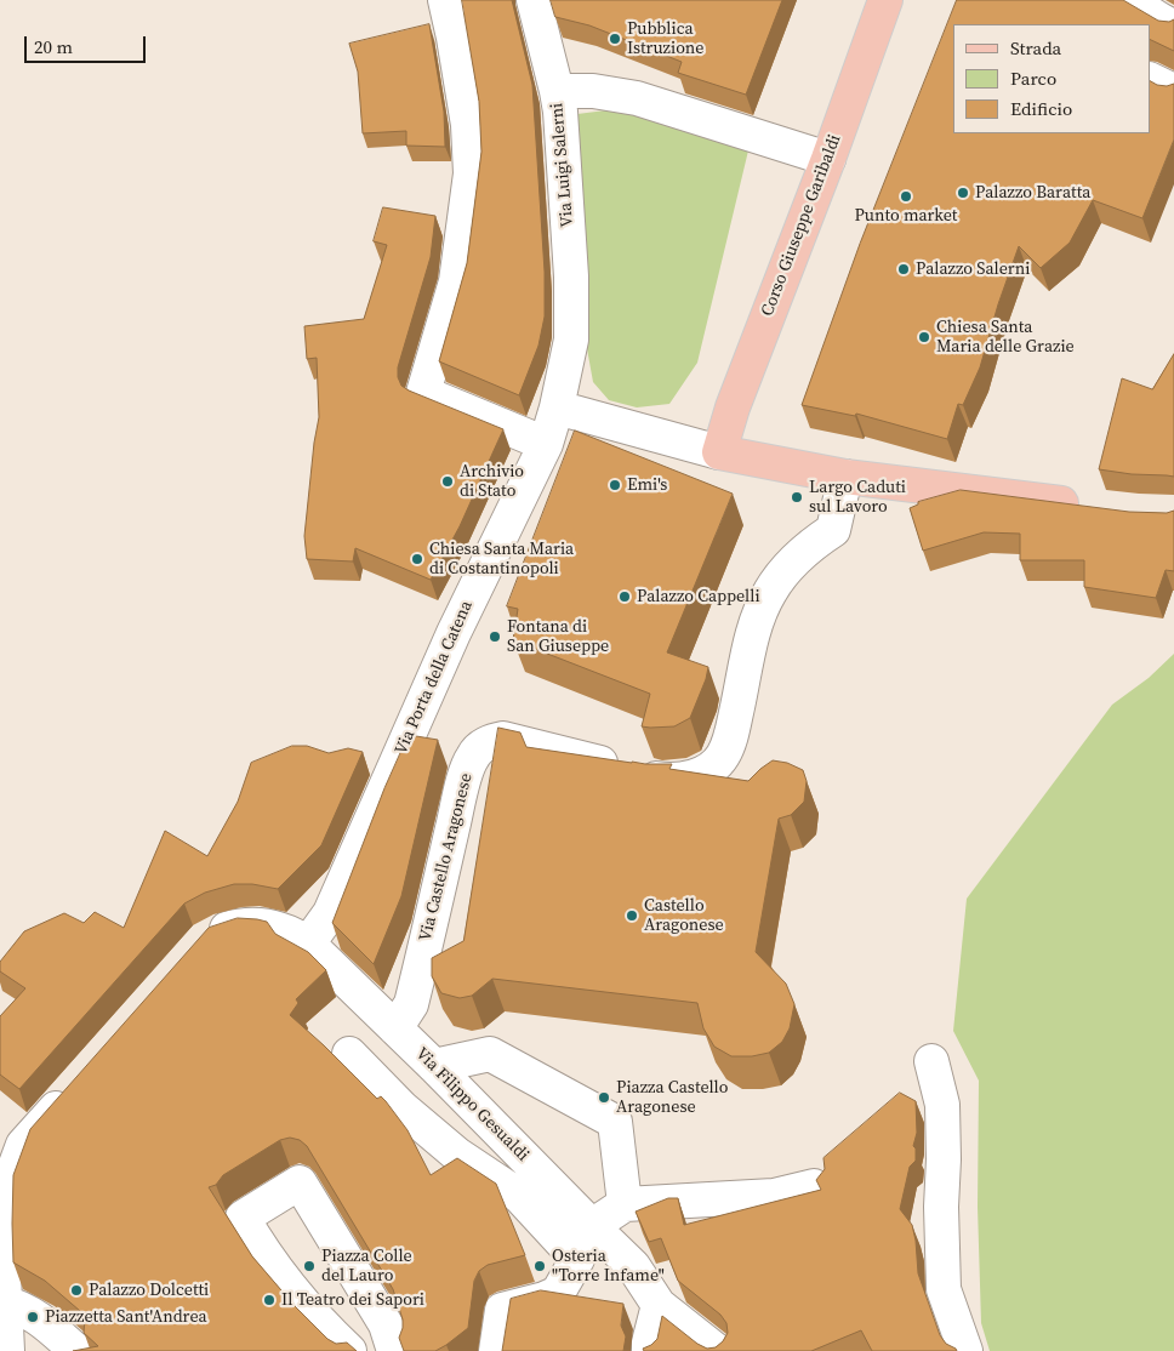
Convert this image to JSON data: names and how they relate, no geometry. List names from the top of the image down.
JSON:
{
  "streets": {
    "main road": ["Corso Giuseppe Garibaldi"],
    "street": [
      "Via Luigi Salerni",
      "Via Porta della Catena",
      "Via Castello Aragonese",
      "Via Filippo Gesualdi"
    ]
  },
  "crossings": [
    ["Via Luigi Salerni", "Corso Giuseppe Garibaldi"],
    ["Via Luigi Salerni", "Via Porta della Catena"],
    ["Via Porta della Catena", "Via Filippo Gesualdi"],
    ["Via Castello Aragonese", "Via Filippo Gesualdi"]
  ],
  "places": [
    "Pubblica Istruzione",
    "Palazzo Baratta",
    "Punto market",
    "Palazzo Salerni",
    "Chiesa Santa Maria delle Grazie",
    "Archivio di Stato",
    "Emi's",
    "Largo Caduti sul Lavoro",
    "Chiesa Santa Maria di Costantinopoli",
    "Palazzo Cappelli",
    "Fontana di San Giuseppe",
    "Castello Aragonese",
    "Piazza Castello Aragonese",
    "Piazza Colle del Lauro",
    "Osteria \"Torre Infame\"",
    "Palazzo Dolcetti",
    "Il Teatro dei Sapori",
    "Piazzetta Sant'Andrea"
  ],
  "legend": ["Strada", "Parco", "Edificio"],
  "scale_bar": "20 m"
}
